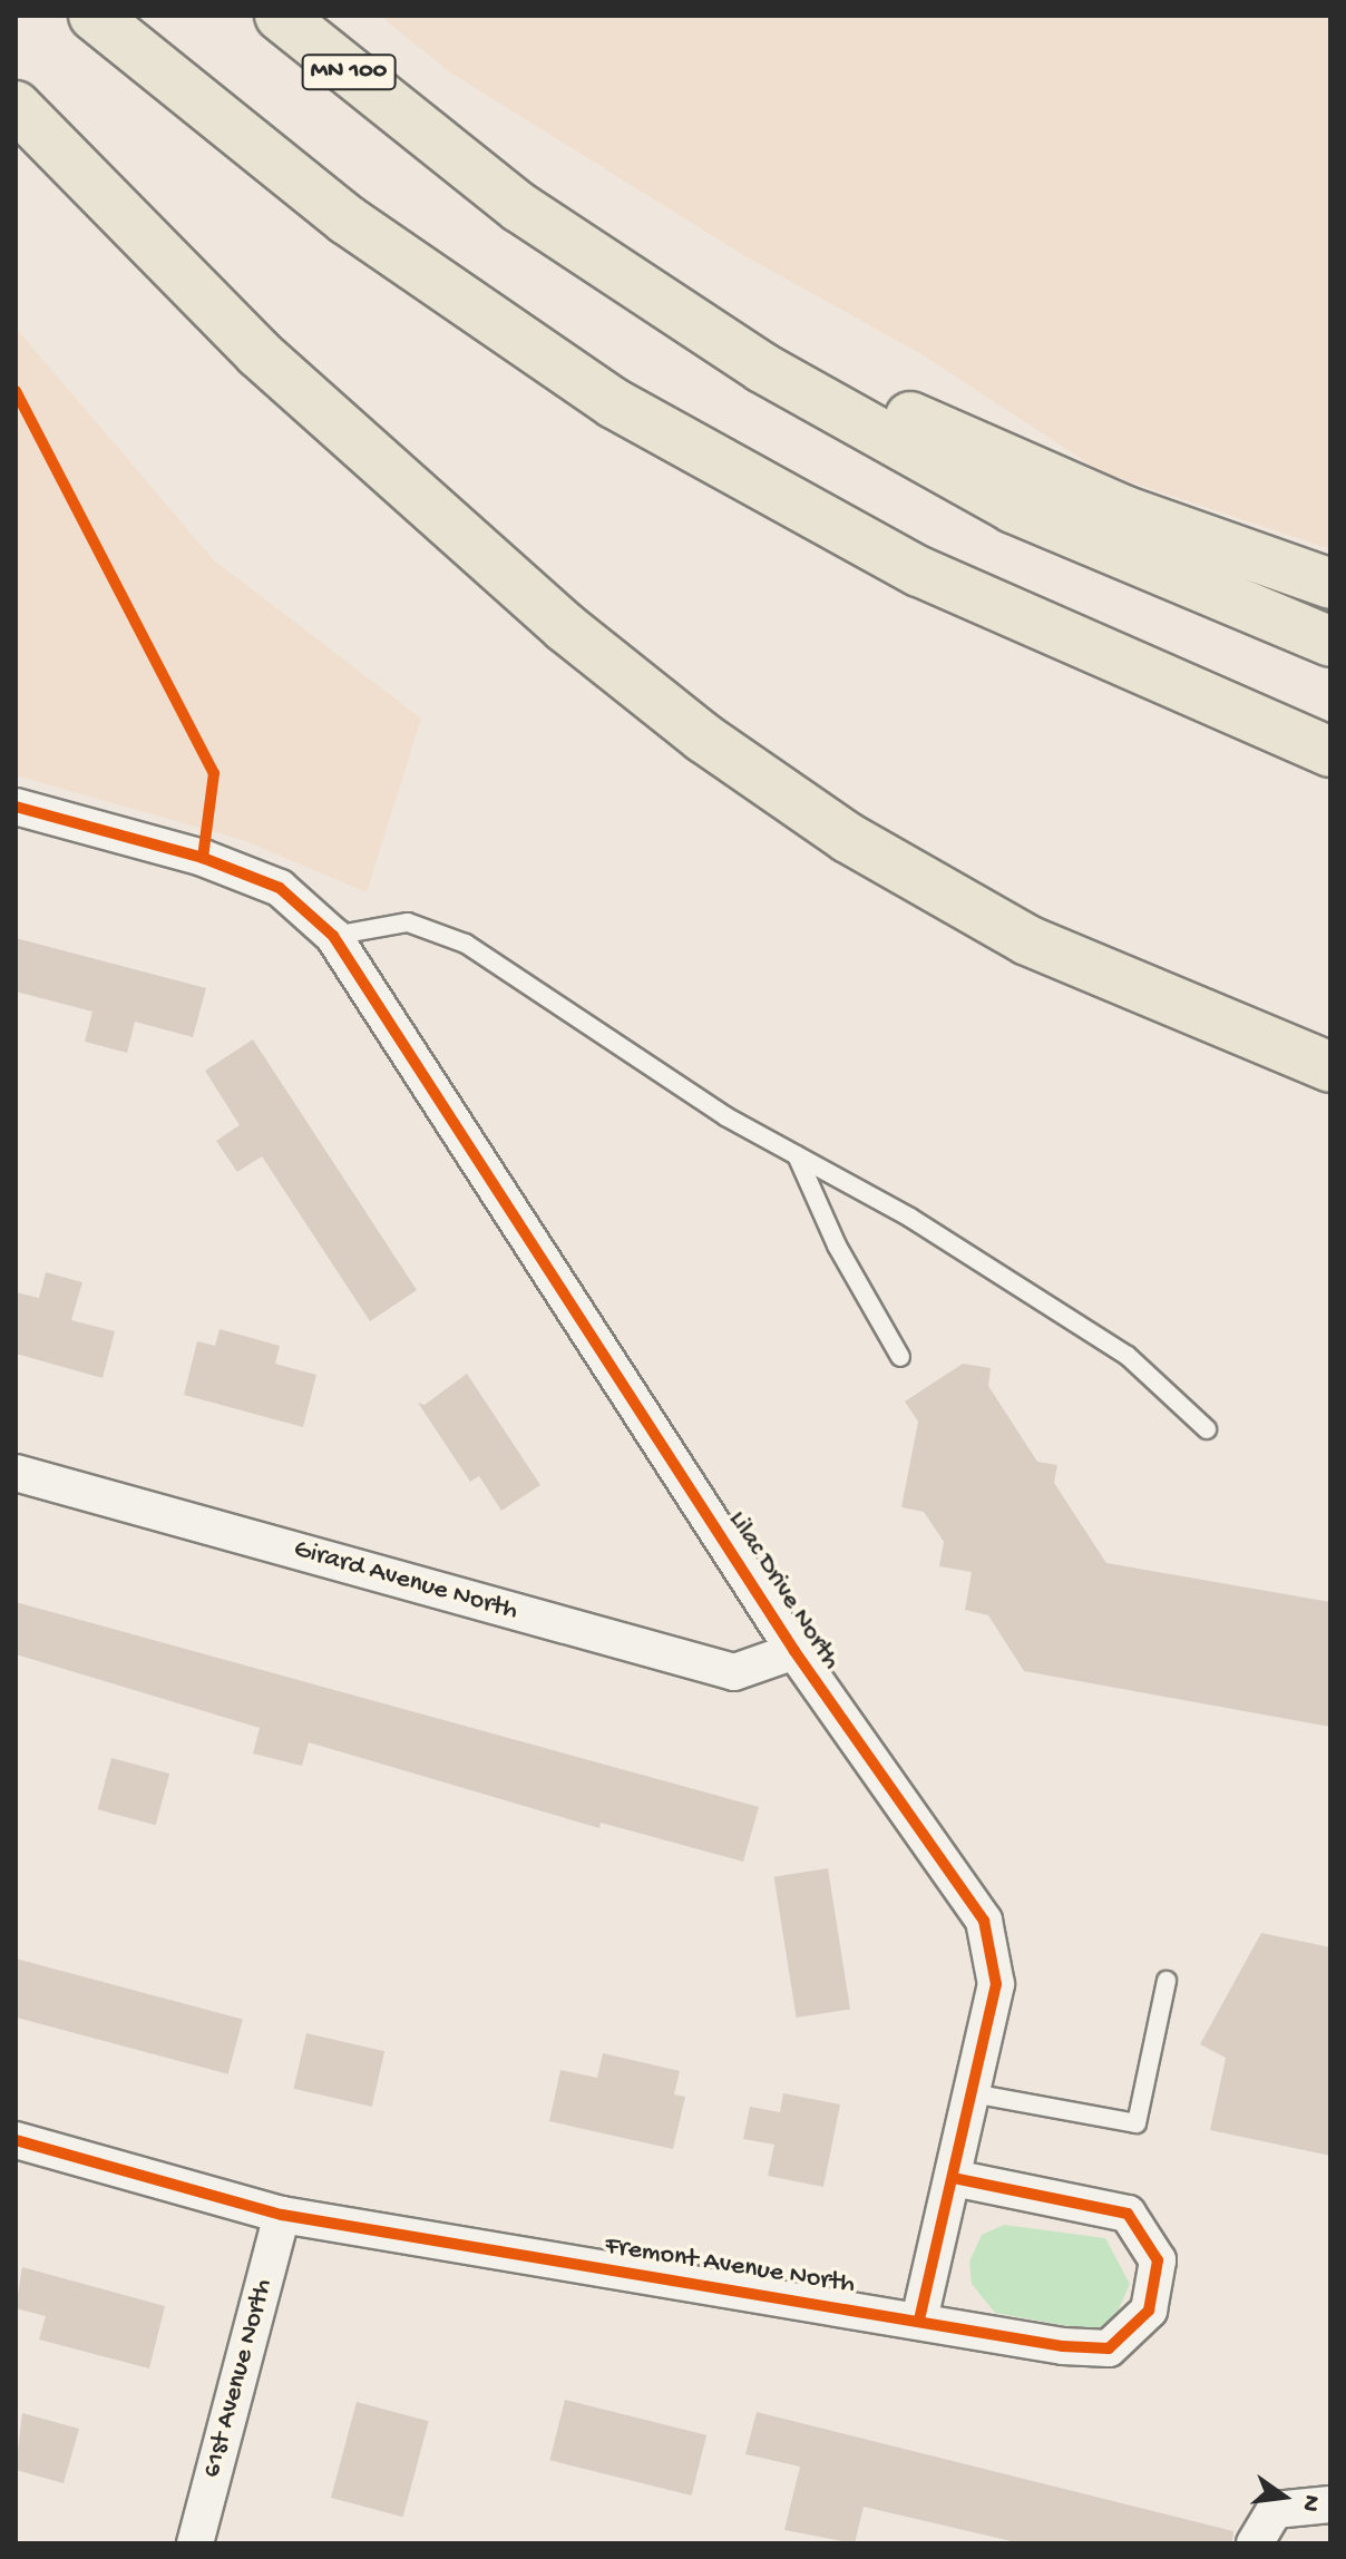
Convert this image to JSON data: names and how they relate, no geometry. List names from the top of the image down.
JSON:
{
  "streets": {
    "highway": ["MN 100"],
    "street": [
      "Girard Avenue North",
      "Lilac Drive North",
      "Fremont Avenue North",
      "61st Avenue North"
    ]
  },
  "crossings": [
    ["Girard Avenue North", "Lilac Drive North"],
    ["Lilac Drive North", "Fremont Avenue North"],
    ["Fremont Avenue North", "61st Avenue North"]
  ],
  "north": "right"
}
